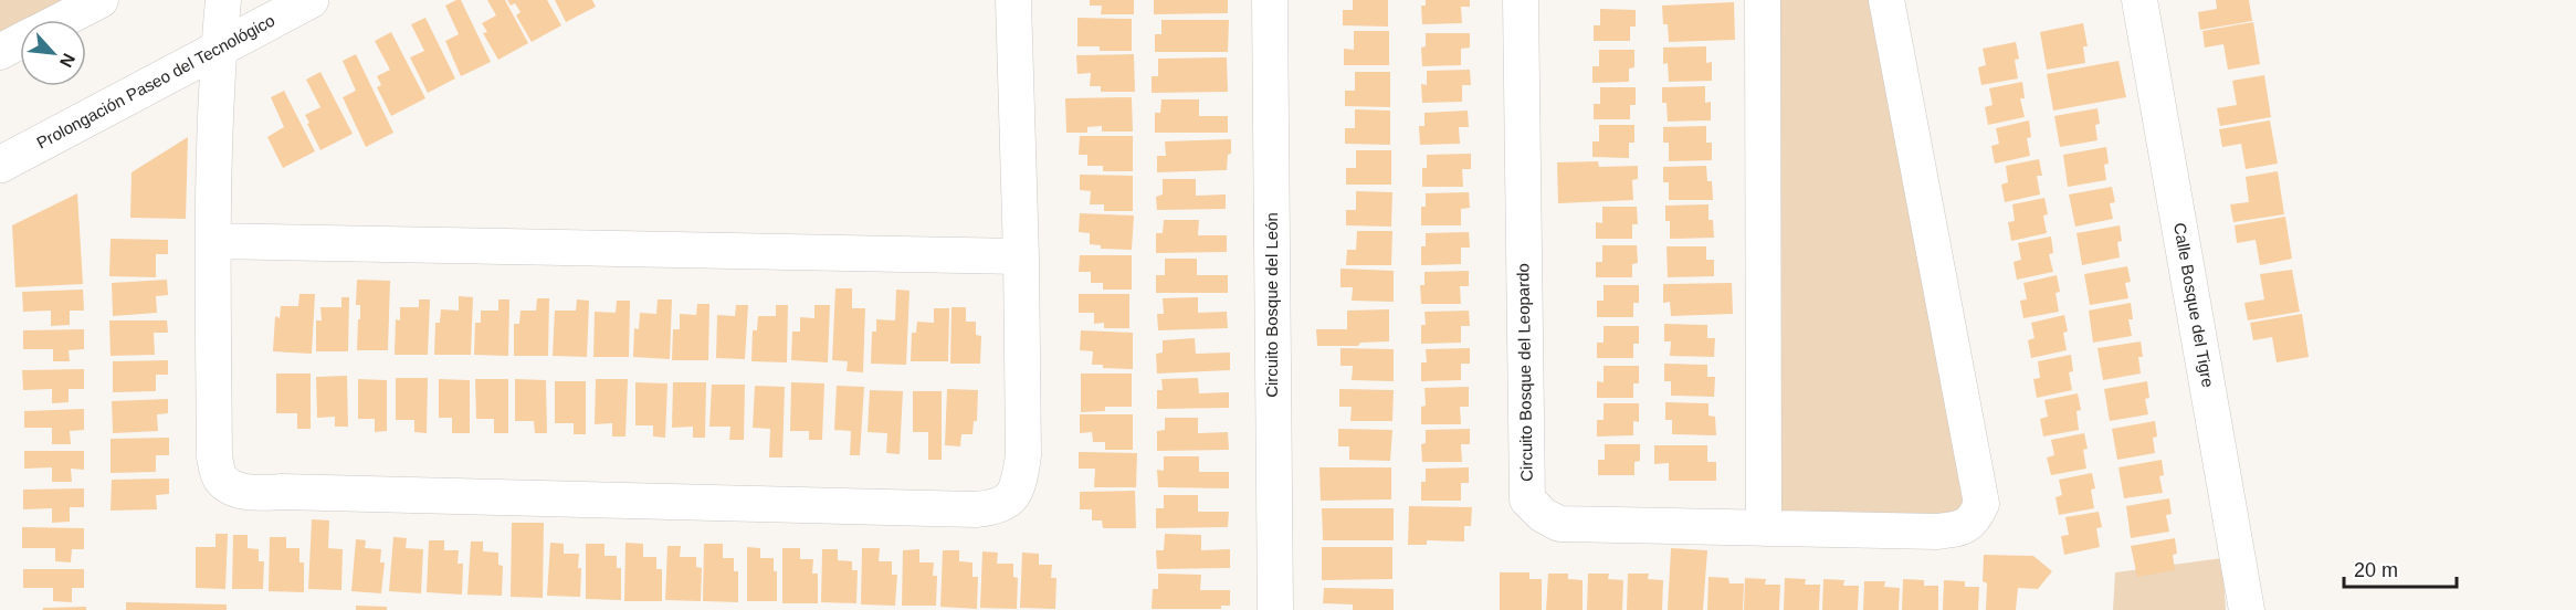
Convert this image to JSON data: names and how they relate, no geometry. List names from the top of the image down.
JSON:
{
  "streets": {
    "street": [
      "Prolongación Paseo del Tecnológico",
      "Circuito Bosque del León",
      "Calle Bosque del Tigre",
      "Circuito Bosque del Leopardo"
    ]
  },
  "scale_bar": "20 m",
  "north": "bottom right"
}
